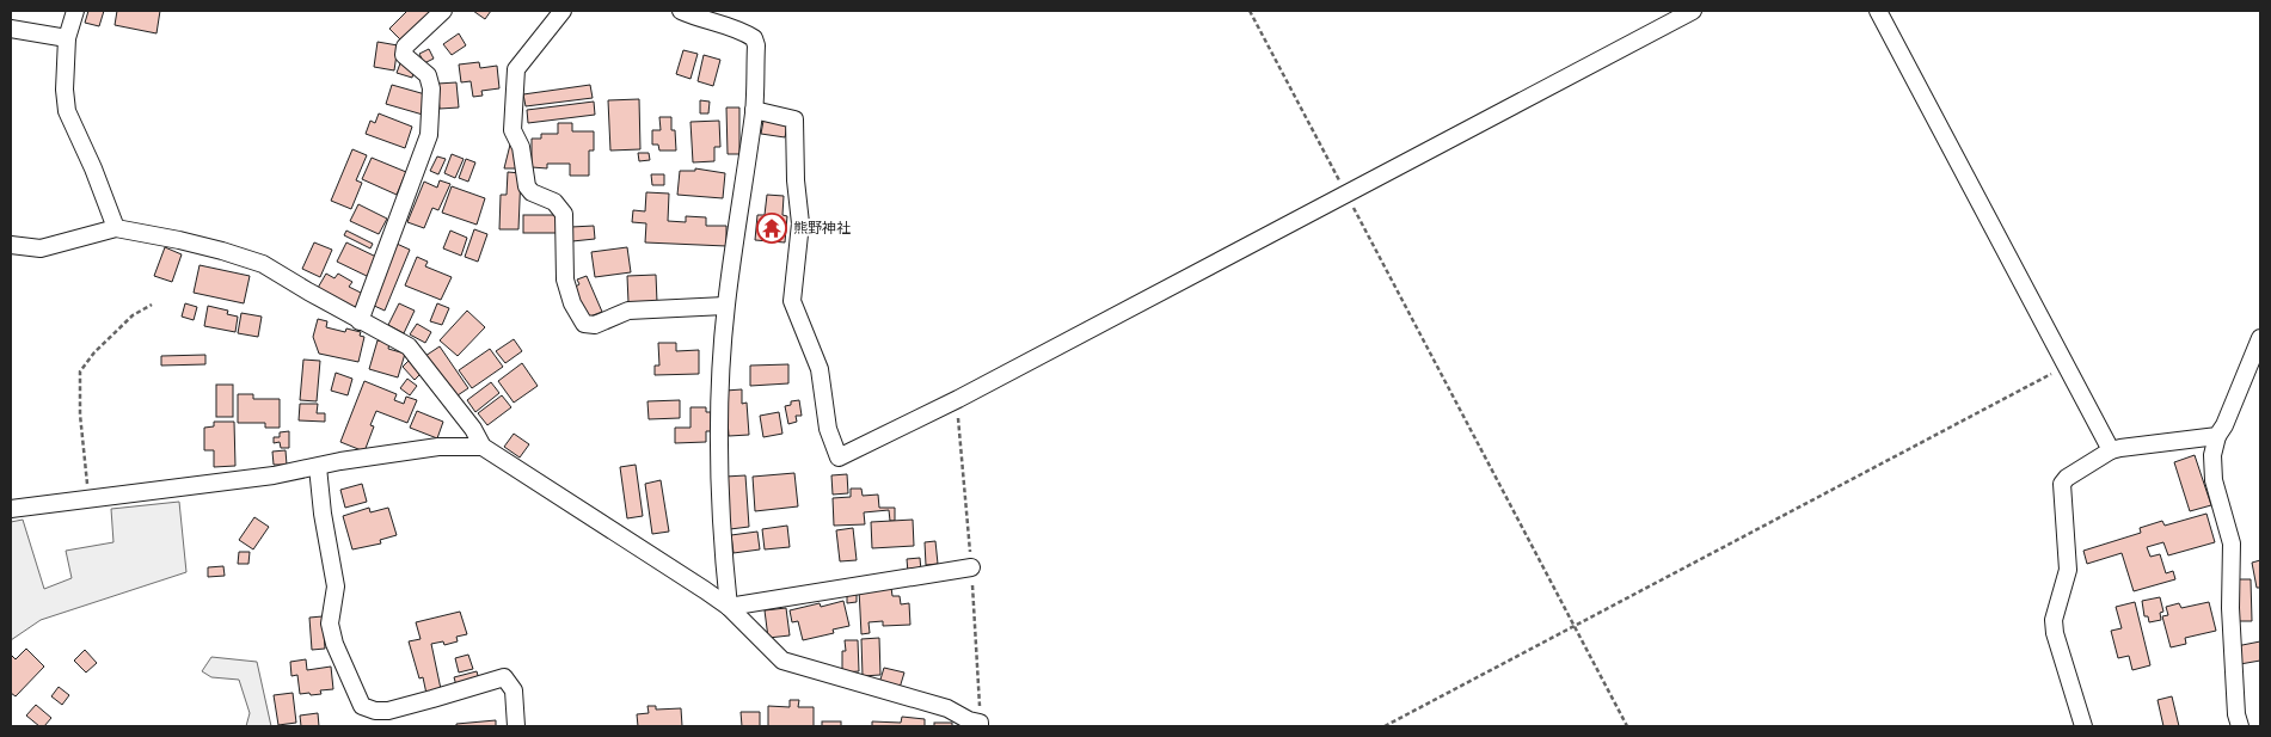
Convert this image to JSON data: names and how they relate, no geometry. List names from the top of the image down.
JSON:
{
  "places": {
    "temple": ["熊野神社"]
  }
}
